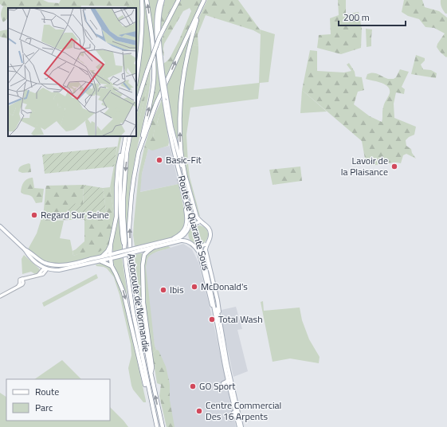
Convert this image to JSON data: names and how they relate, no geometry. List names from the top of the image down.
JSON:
{
  "streets": {
    "highway": ["Autoroute de Normandie"],
    "main road": ["Route de Quarante Sous"]
  },
  "places": [
    "Basic-Fit",
    "Lavoir de la Plaisance",
    "Regard Sur Seine",
    "McDonald's",
    "Ibis",
    "Total Wash",
    "GO Sport",
    "Centre Commercial Des 16 Arpents"
  ],
  "legend": ["Route", "Parc"],
  "scale_bar": "200 m"
}
